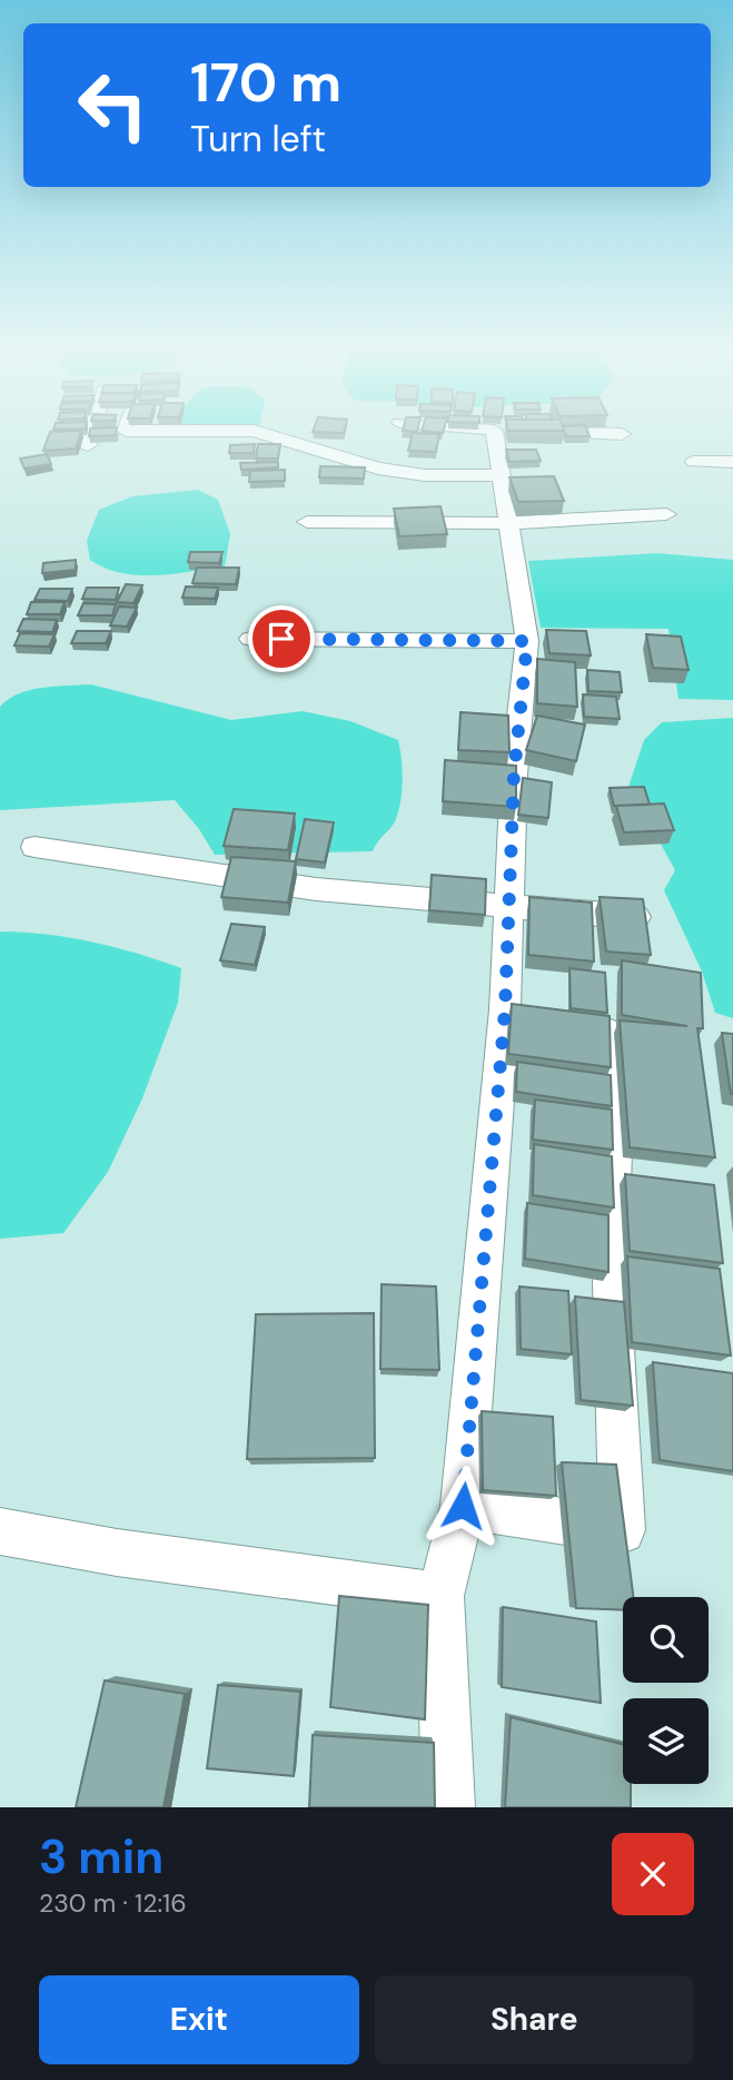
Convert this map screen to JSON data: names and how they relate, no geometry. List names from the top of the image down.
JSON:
{
  "page": {
    "turn": ["170 m", "Turn left"],
    "heading": ["3 min", "230 m · 12:16"],
    "buttons": ["Exit", "Share"]
  }
}
